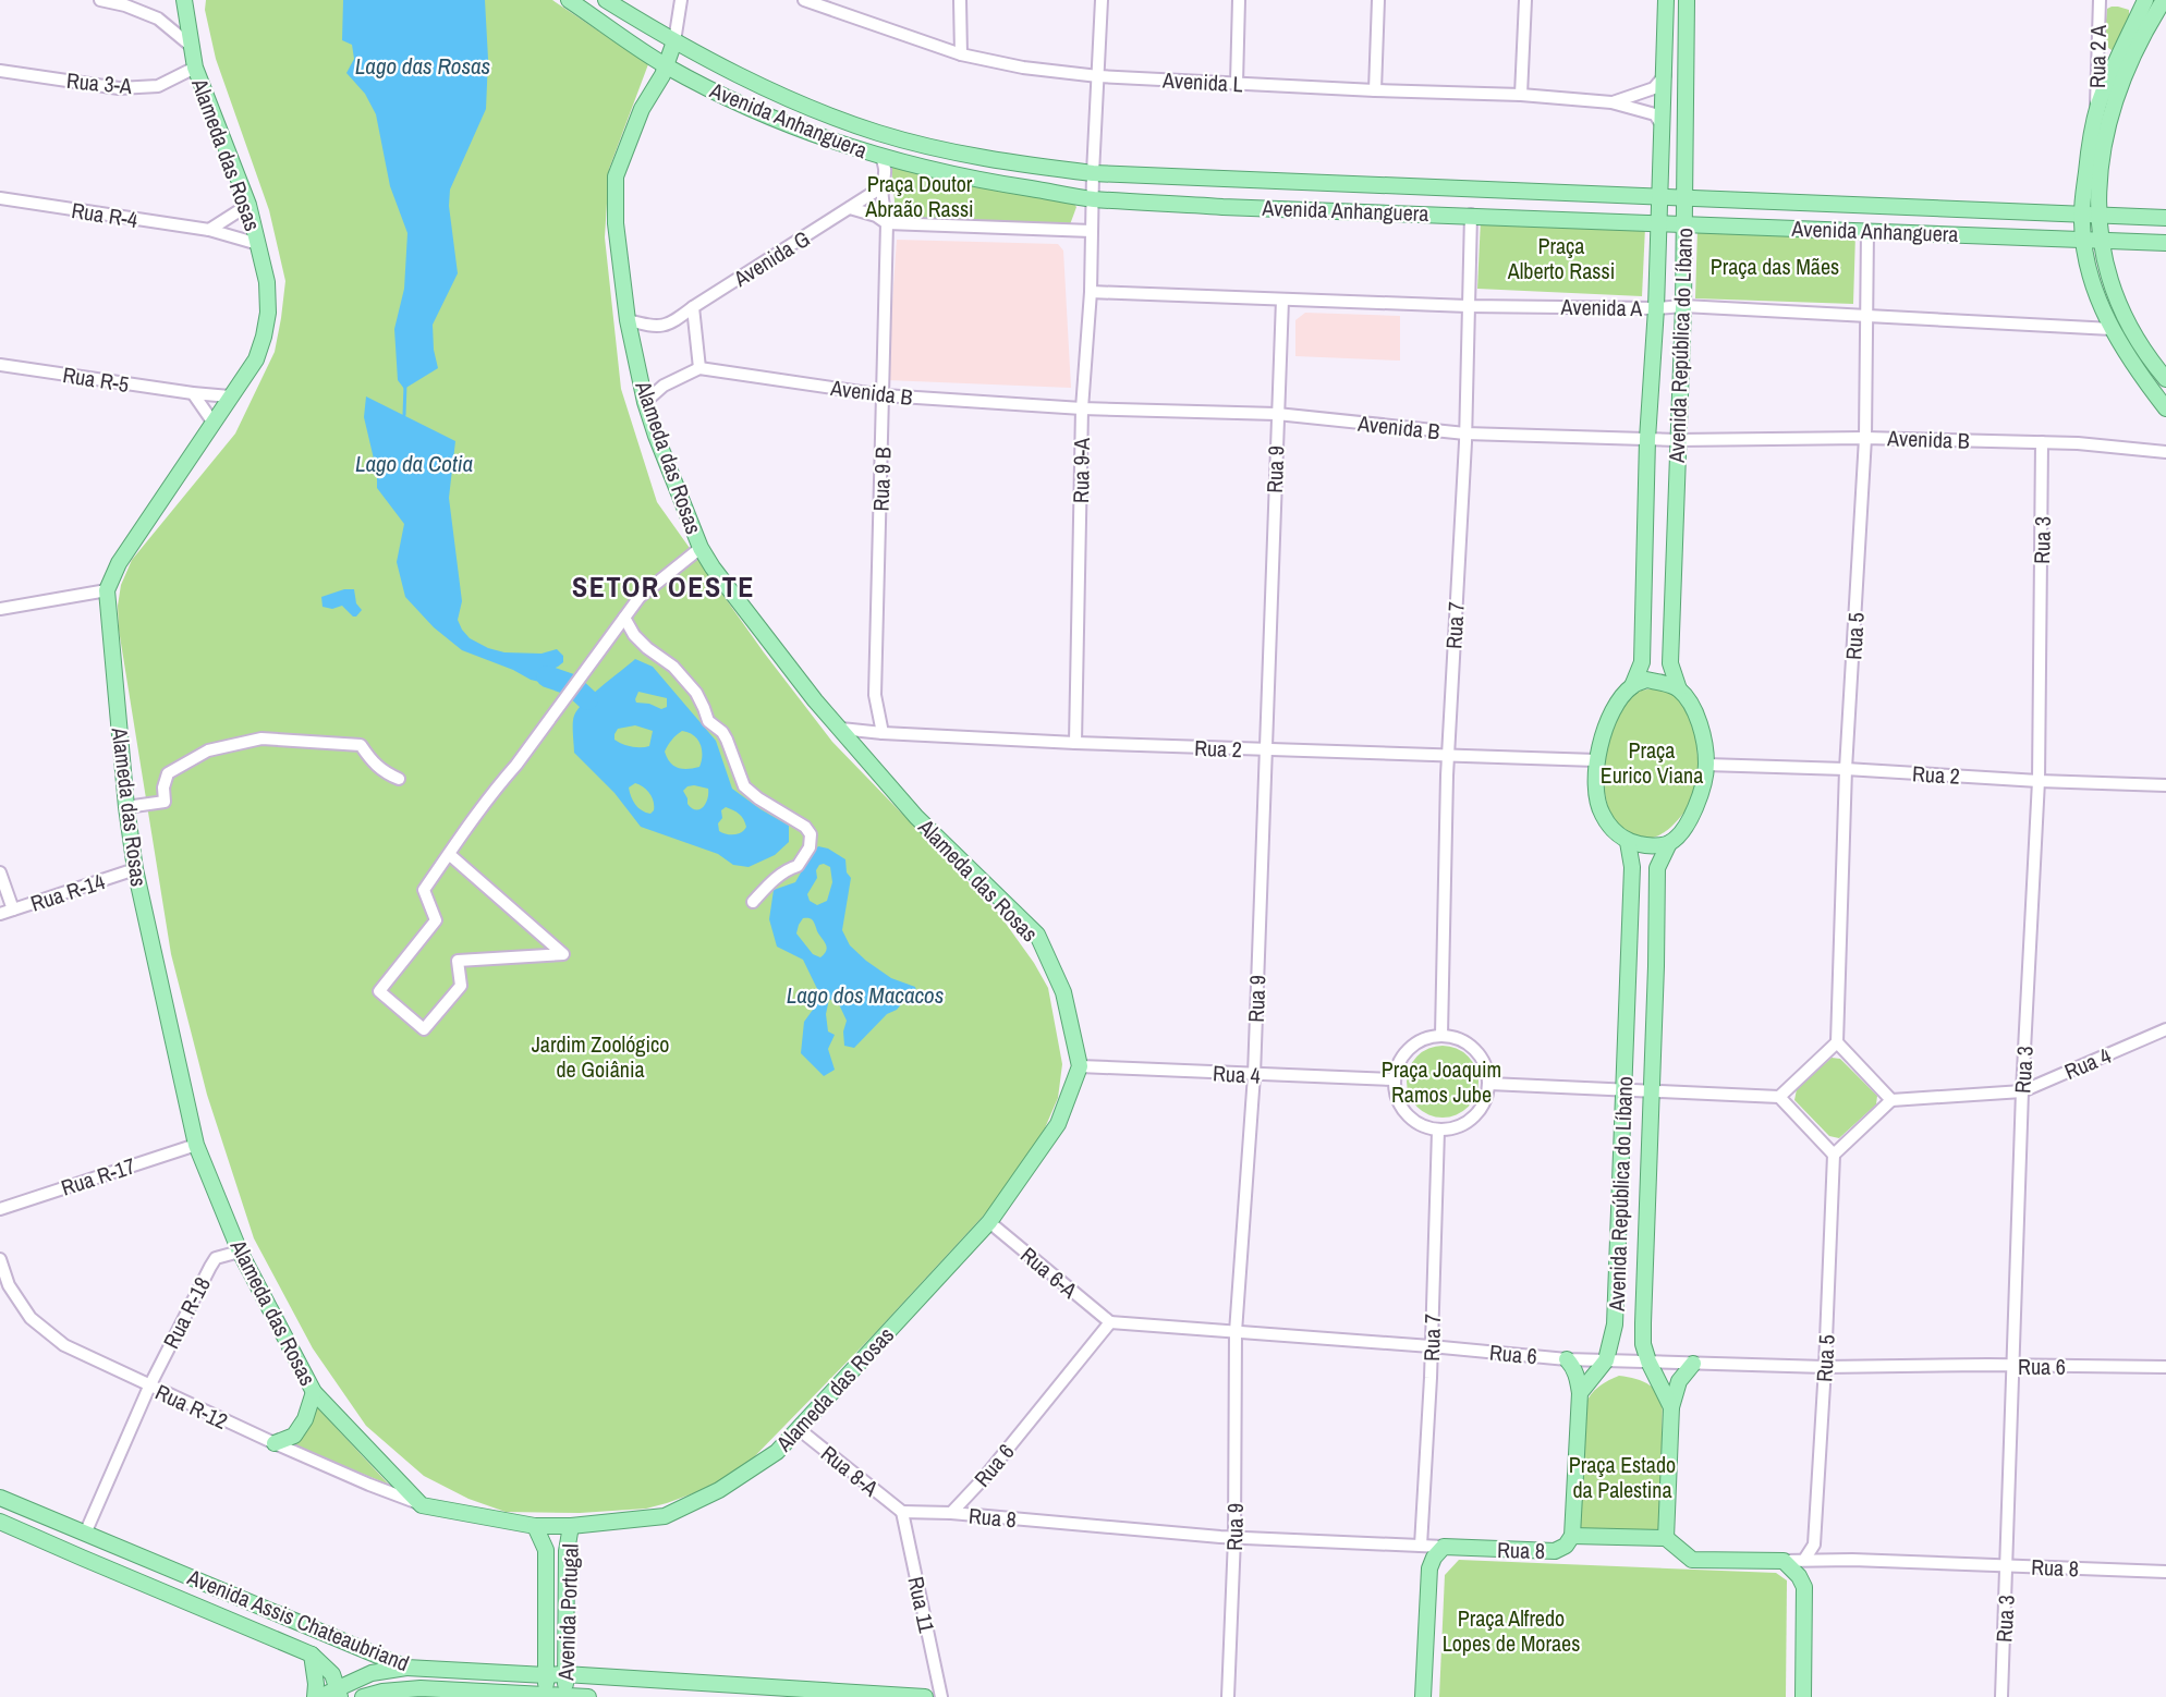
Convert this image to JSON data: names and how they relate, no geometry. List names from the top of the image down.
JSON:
{
  "streets": {
    "main road": [
      "Avenida Anhanguera",
      "Alameda das Rosas",
      "Avenida República do Líbano",
      "Rua 8",
      "Avenida Portugal",
      "Avenida Assis Chateaubriand"
    ],
    "street": [
      "Rua 2 A",
      "Avenida L",
      "Rua 3-A",
      "Rua R-4",
      "Avenida G",
      "Avenida A",
      "Rua R-5",
      "Avenida B",
      "Rua 9",
      "Rua 9-A",
      "Rua 9 B",
      "Rua 3",
      "Rua 7",
      "Rua 5",
      "Rua 2",
      "Rua R-14",
      "Rua 4",
      "Rua R-17",
      "Rua 6-A",
      "Rua R-18",
      "Rua 6",
      "Rua R-12",
      "Rua 8-A",
      "Rua 11"
    ]
  },
  "crossings": [
    ["Avenida L", "Avenida República do Líbano"],
    ["Rua 3-A", "Alameda das Rosas"],
    ["Avenida Anhanguera", "Alameda das Rosas"],
    ["Avenida Anhanguera", "Avenida República do Líbano"],
    ["Avenida Anhanguera", "Rua 9-A"],
    ["Avenida Anhanguera", "Rua 7"],
    ["Avenida Anhanguera", "Rua 5"],
    ["Alameda das Rosas", "Rua R-4"],
    ["Alameda das Rosas", "Avenida G"],
    ["Alameda das Rosas", "Rua R-5"],
    ["Alameda das Rosas", "Rua 2"],
    ["Alameda das Rosas", "Rua R-14"],
    ["Alameda das Rosas", "Rua 4"],
    ["Alameda das Rosas", "Rua R-17"],
    ["Alameda das Rosas", "Rua 6-A"],
    ["Alameda das Rosas", "Rua R-18"],
    ["Alameda das Rosas", "Rua R-12"],
    ["Alameda das Rosas", "Rua 8-A"],
    ["Alameda das Rosas", "Avenida Portugal"],
    ["Avenida G", "Rua 9 B"],
    ["Avenida A", "Avenida República do Líbano"],
    ["Avenida A", "Rua 9"],
    ["Avenida A", "Rua 9-A"],
    ["Avenida A", "Rua 7"],
    ["Avenida A", "Rua 5"],
    ["Avenida República do Líbano", "Avenida B"],
    ["Avenida República do Líbano", "Rua 2"],
    ["Avenida República do Líbano", "Rua 6"],
    ["Avenida República do Líbano", "Rua 8"],
    ["Avenida B", "Rua 9"],
    ["Avenida B", "Rua 9-A"],
    ["Avenida B", "Rua 9 B"],
    ["Avenida B", "Rua 3"],
    ["Avenida B", "Rua 7"],
    ["Avenida B", "Rua 5"],
    ["Rua 9", "Rua 2"],
    ["Rua 9", "Rua 4"],
    ["Rua 9", "Rua 6"],
    ["Rua 9", "Rua 8"],
    ["Rua 9-A", "Rua 2"],
    ["Rua 9 B", "Rua 2"],
    ["Rua 3", "Rua 2"],
    ["Rua 3", "Rua 4"],
    ["Rua 3", "Rua 6"],
    ["Rua 3", "Rua 8"],
    ["Rua 7", "Rua 2"],
    ["Rua 7", "Rua 4"],
    ["Rua 7", "Rua 6"],
    ["Rua 7", "Rua 8"],
    ["Rua 5", "Rua 2"],
    ["Rua 5", "Rua 6"],
    ["Rua 5", "Rua 8"],
    ["Rua 6-A", "Rua 6"],
    ["Rua R-18", "Rua R-12"],
    ["Rua R-18", "Avenida Assis Chateaubriand"],
    ["Rua 6", "Rua 8"],
    ["Rua 8-A", "Rua 8"],
    ["Rua 8-A", "Rua 11"],
    ["Rua 8", "Rua 11"],
    ["Avenida Portugal", "Avenida Assis Chateaubriand"]
  ],
  "districts": ["SETOR OESTE"],
  "water": ["Lago das Rosas", "Lago da Cotia", "Lago dos Macacos"],
  "parks": [
    "Praça Doutor Abraão Rassi",
    "Praça Alberto Rassi",
    "Praça das Mães",
    "Praça Eurico Viana",
    "Jardim Zoológico de Goiânia",
    "Praça Joaquim Ramos Jube",
    "Praça Estado da Palestina",
    "Praça Alfredo Lopes de Moraes"
  ]
}
